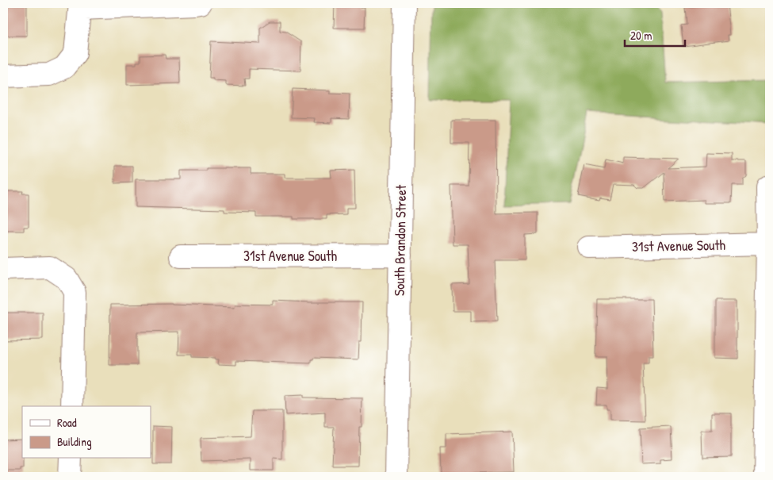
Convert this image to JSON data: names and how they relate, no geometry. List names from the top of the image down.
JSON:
{
  "streets": {
    "street": ["South Brandon Street", "31st Avenue South"]
  },
  "crossings": [
    ["South Brandon Street", "31st Avenue South"]
  ],
  "legend": ["Road", "Building"],
  "scale_bar": "20 m"
}
